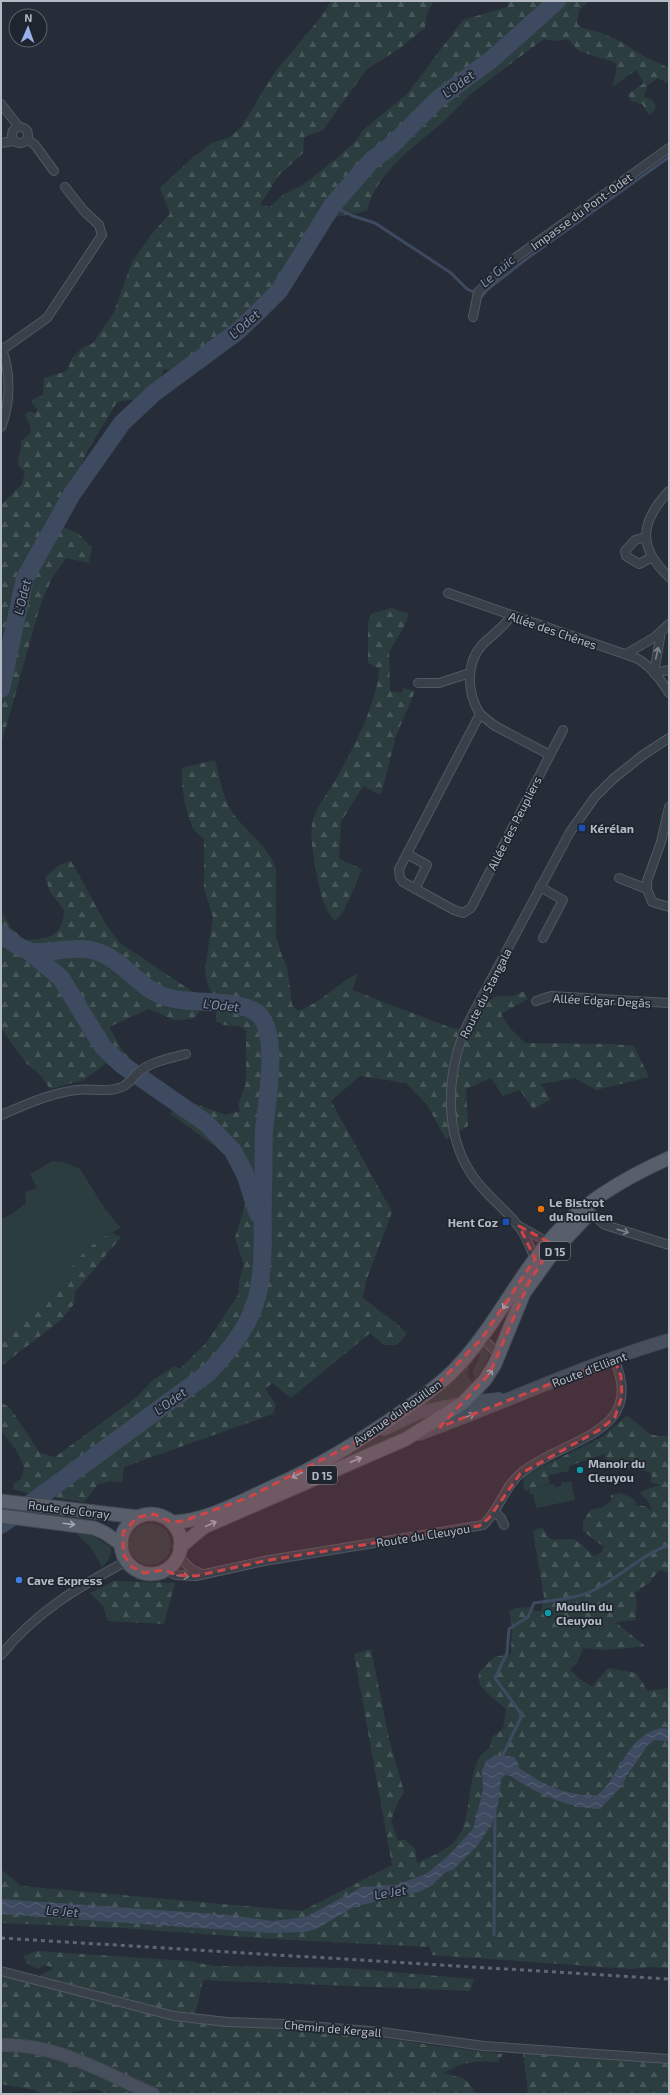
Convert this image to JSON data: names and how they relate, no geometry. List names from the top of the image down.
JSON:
{
  "streets": {
    "main road": ["D 15", "Avenue du Rouillen", "Route de Coray"],
    "street": [
      "Impasse du Pont-Odet",
      "Allée des Chênes",
      "Allée des Peupliers",
      "Route du Stangala",
      "Allée Edgar Degâs",
      "Route d'Elliant",
      "Route du Cleuyou",
      "Chemin de Kergall"
    ]
  },
  "crossings": [
    ["Route du Stangala", "Avenue du Rouillen"],
    ["Route d'Elliant", "Avenue du Rouillen"],
    ["Route d'Elliant", "Route du Cleuyou"],
    ["Avenue du Rouillen", "Route de Coray"],
    ["Avenue du Rouillen", "Route du Cleuyou"],
    ["Route de Coray", "Route du Cleuyou"]
  ],
  "water": ["L'Odet", "Le Guic", "Le Jet"],
  "places": {
    "transit": ["Kérélan", "Hent Coz"],
    "other": [
      "Le Bistrot du Rouillen",
      "Manoir du Cleuyou",
      "Cave Express",
      "Moulin du Cleuyou"
    ]
  },
  "north": "top"
}
